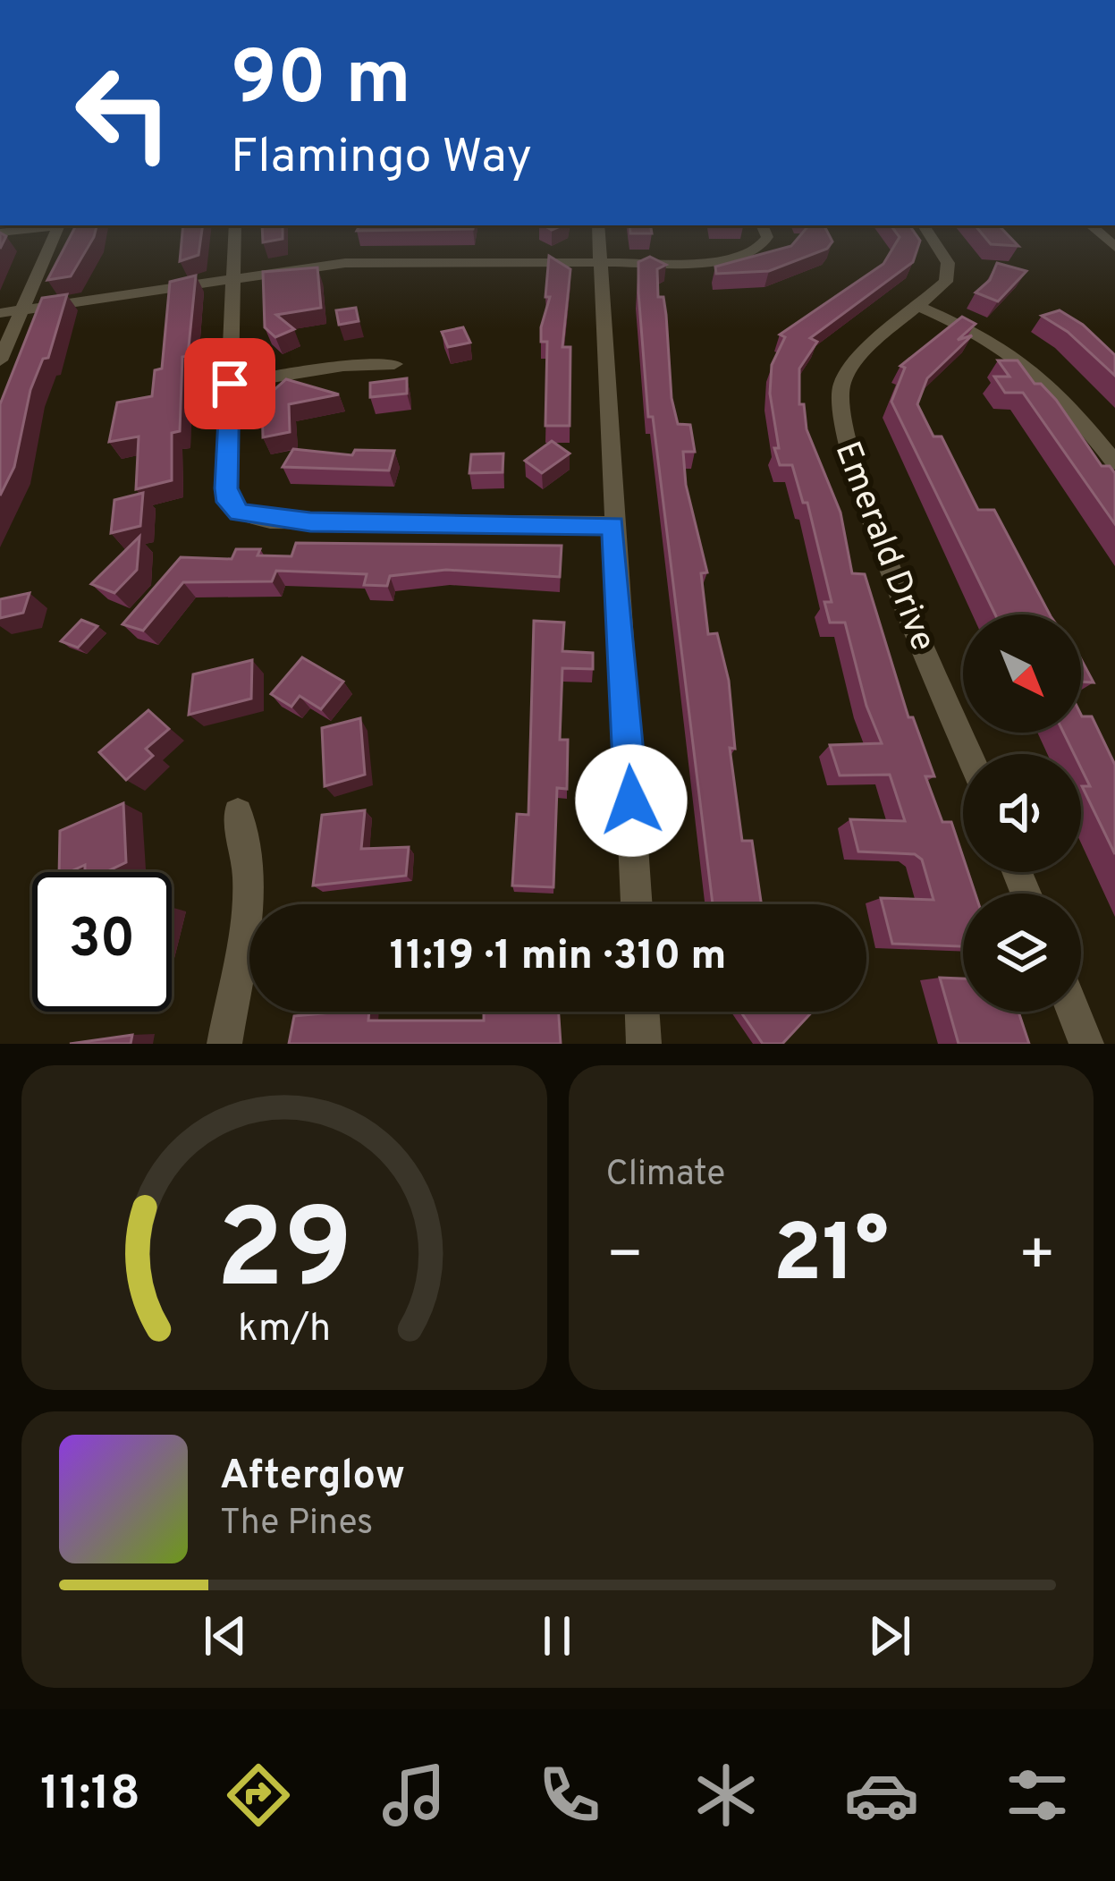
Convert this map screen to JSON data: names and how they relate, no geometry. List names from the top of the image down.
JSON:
{
  "streets": {
    "street": ["Emerald Drive"]
  },
  "north": "bottom right",
  "page": {
    "turn": ["90 m", "Flamingo Way"],
    "limit": "30",
    "trip": "11:19 · 1 min · 310 m",
    "tile": "Climate",
    "heat": ["−", "21°", "+"],
    "song": ["Afterglow", "The Pines"],
    "tabs": "11:18",
    "gauge": ["29", "km/h"]
  }
}
